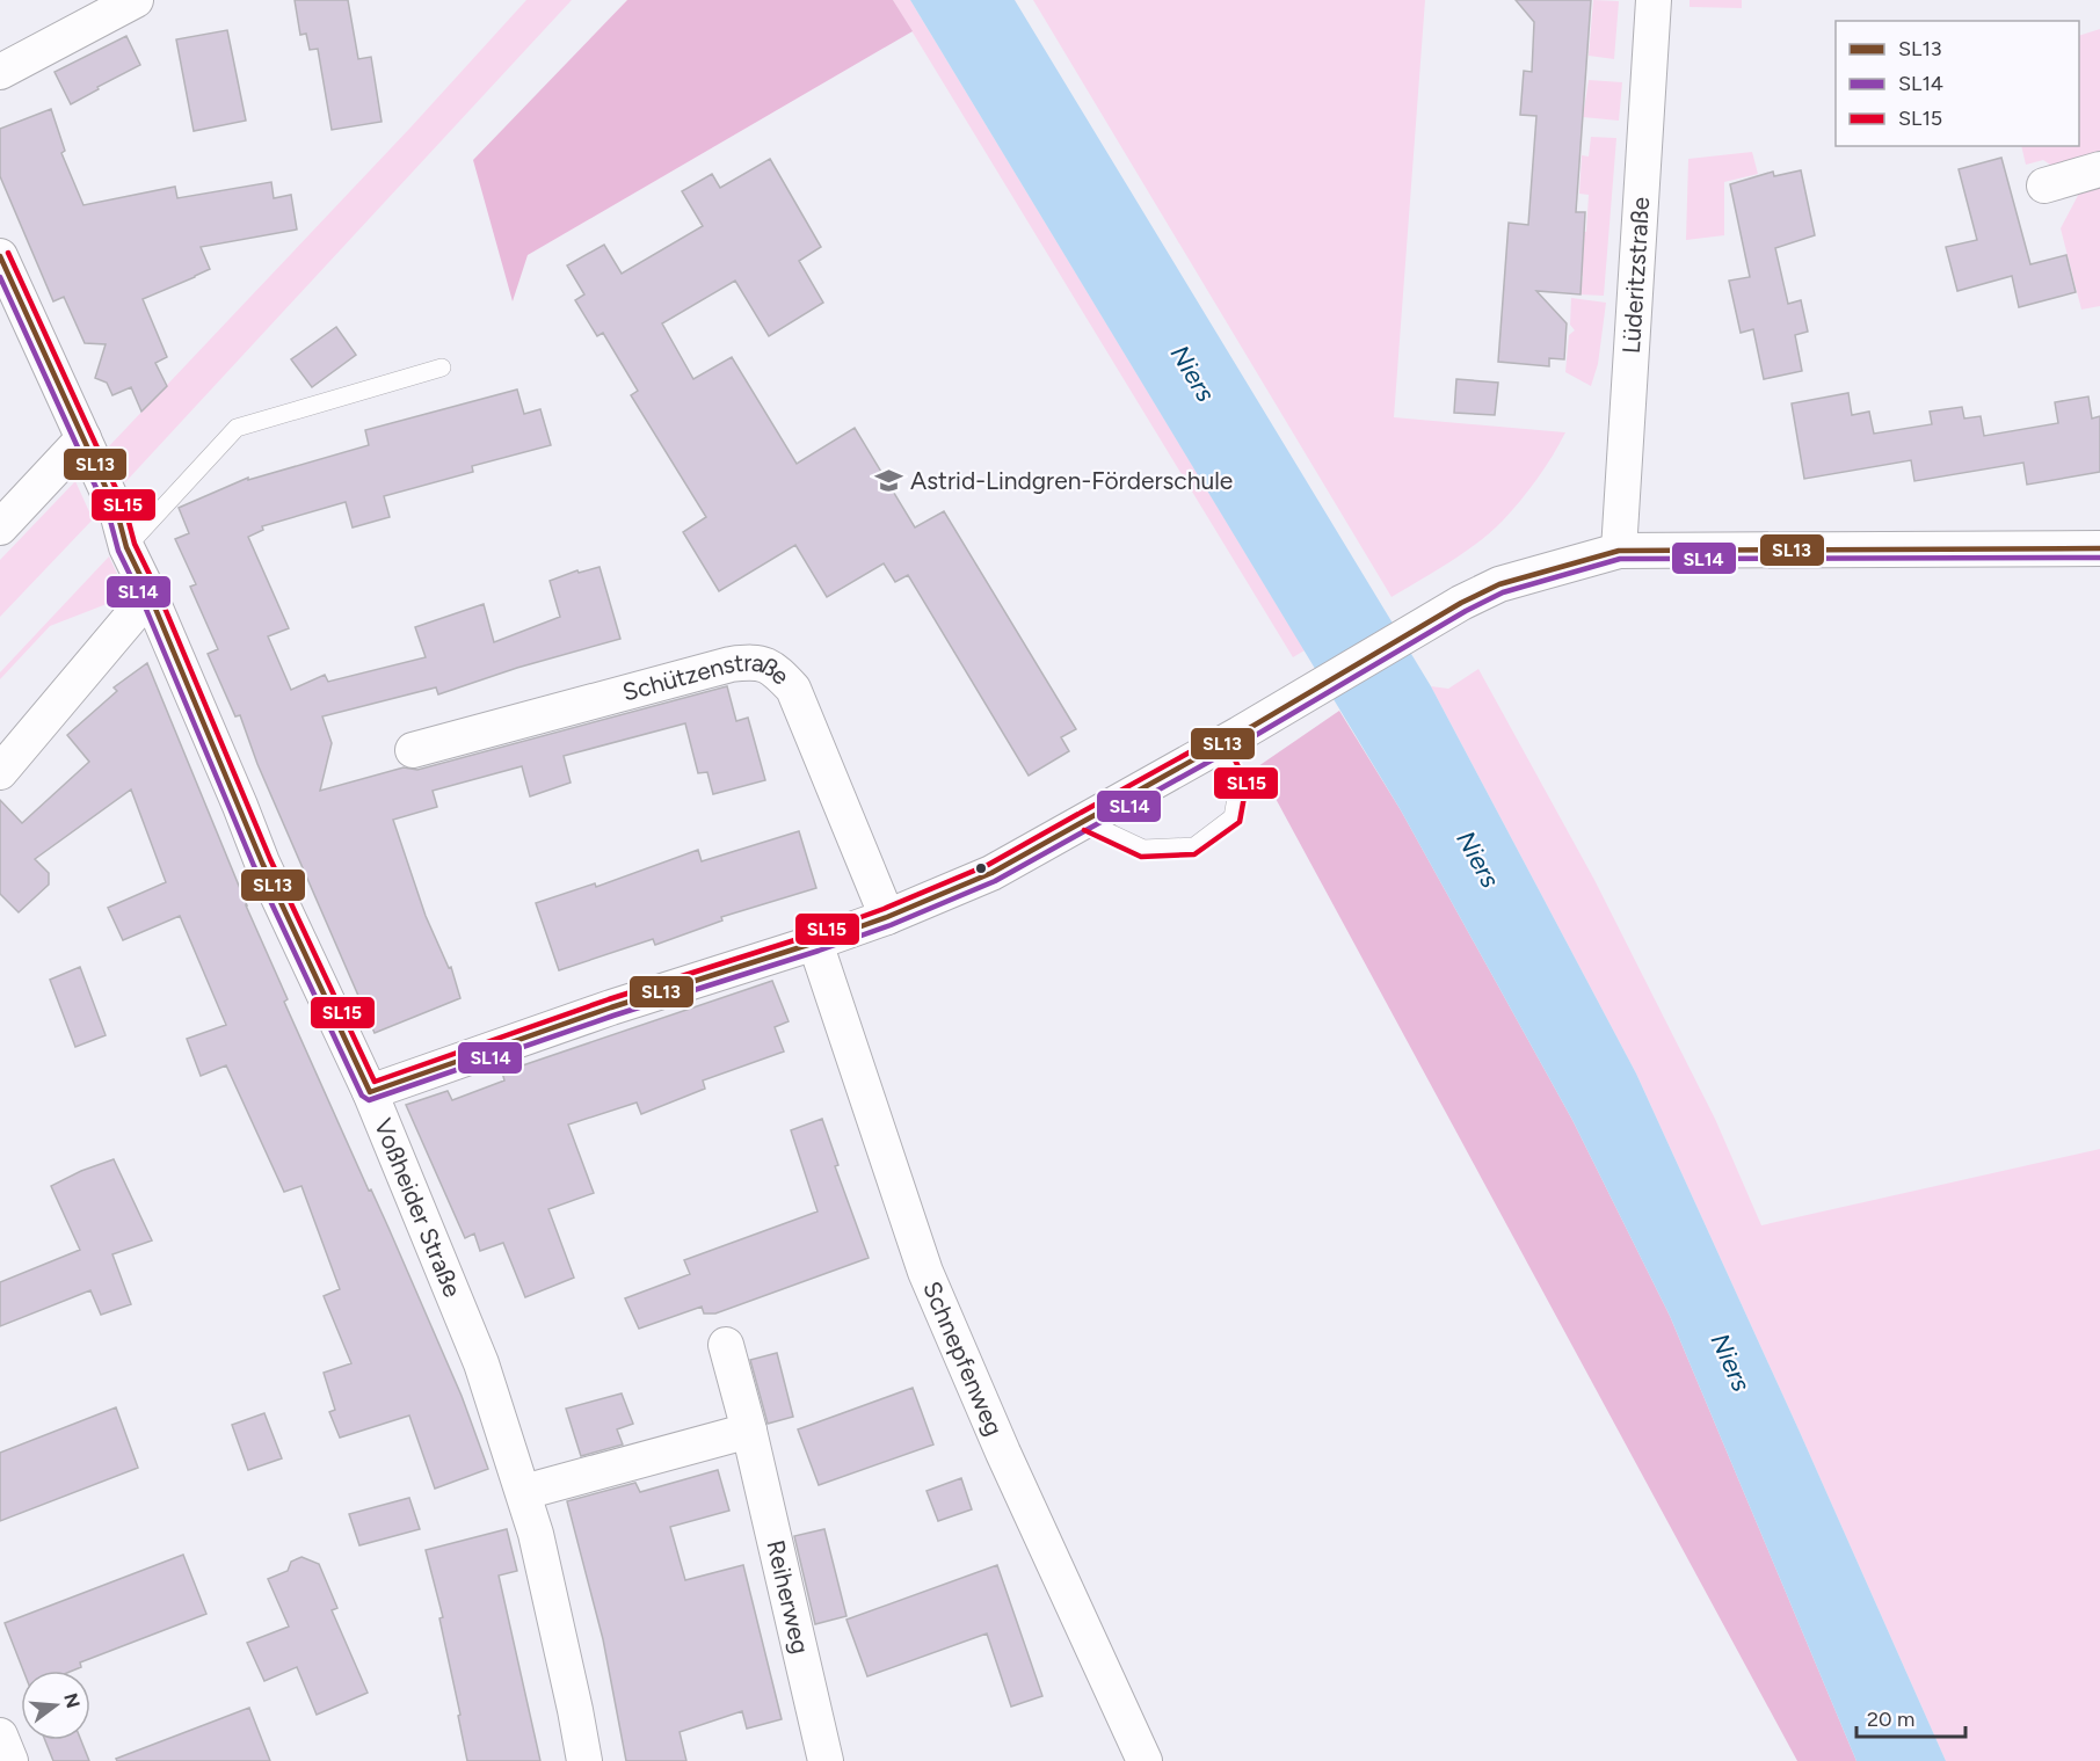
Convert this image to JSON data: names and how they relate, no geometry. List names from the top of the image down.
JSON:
{
  "streets": {
    "street": [
      "Lüderitzstraße",
      "Schützenstraße",
      "Voßheider Straße",
      "Schnepfenweg",
      "Reiherweg"
    ]
  },
  "water": ["Niers"],
  "places": {
    "school or university": ["Astrid-Lindgren-Förderschule"]
  },
  "lines": ["transit line SL15", "transit line SL13", "transit line SL14"],
  "legend": ["SL13", "SL14", "SL15"],
  "scale_bar": "20 m",
  "north": "right"
}
